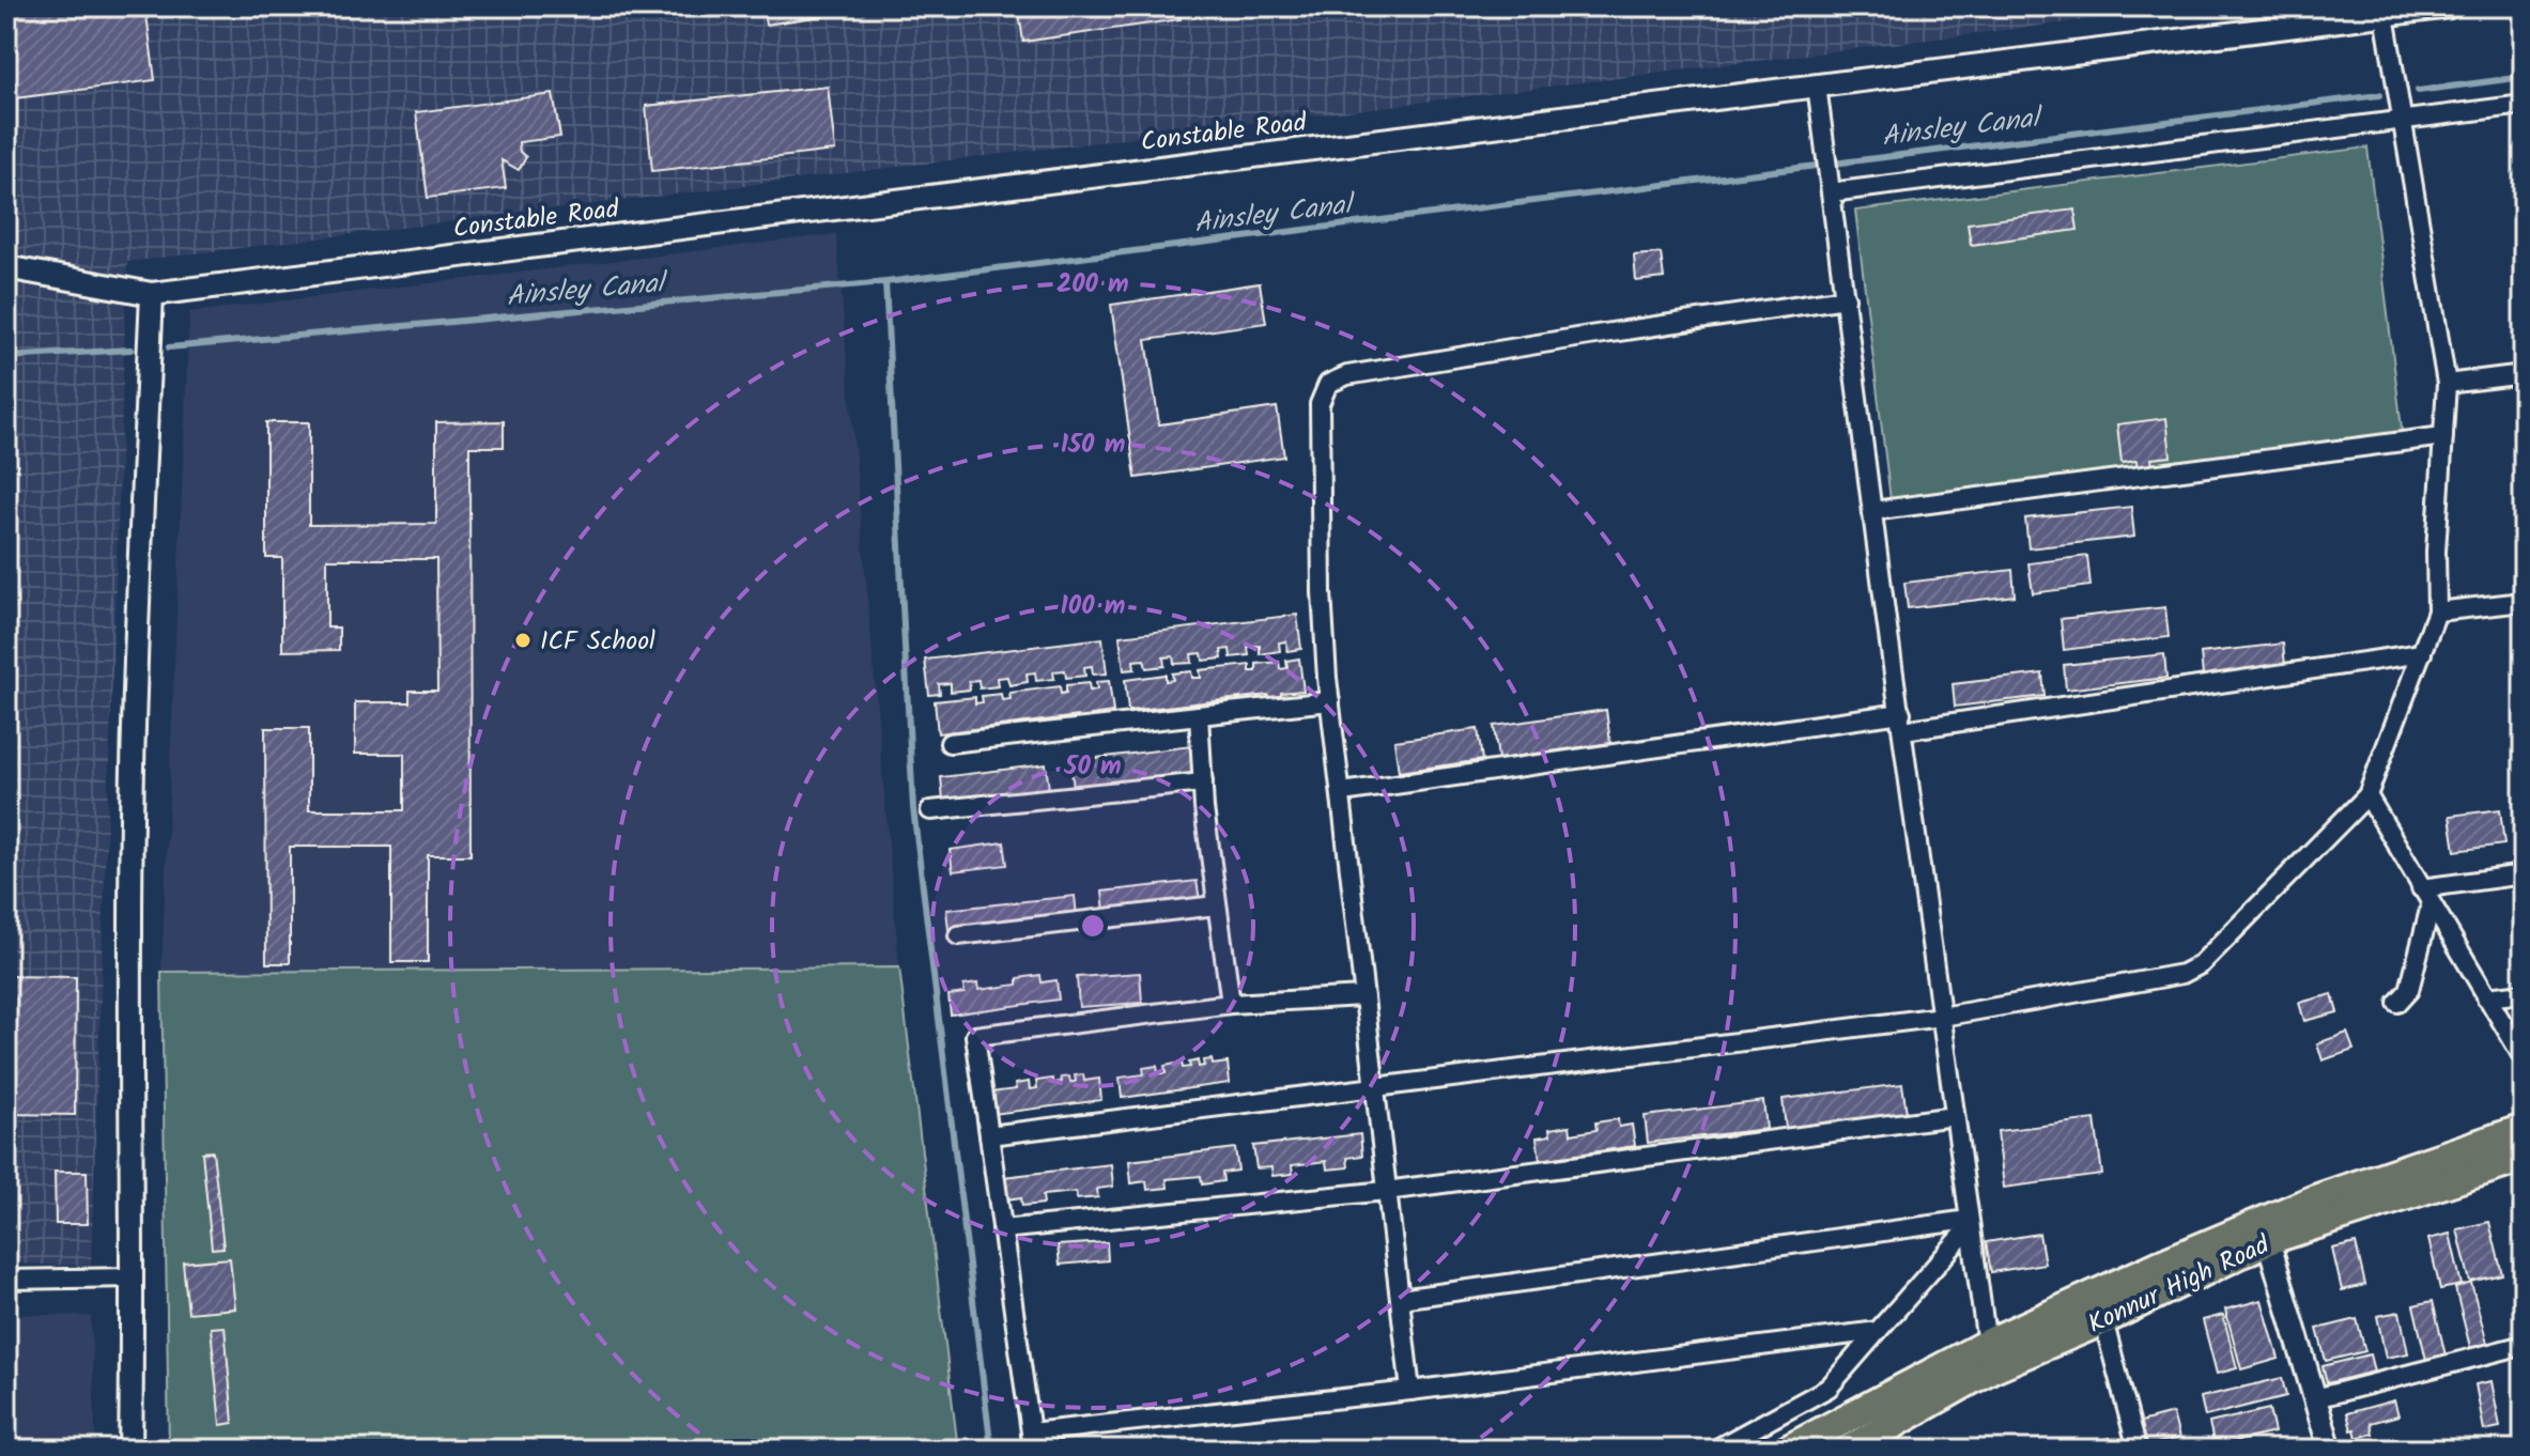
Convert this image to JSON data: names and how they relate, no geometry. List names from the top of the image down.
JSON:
{
  "streets": {
    "main road": ["Konnur High Road"],
    "street": ["Constable Road"]
  },
  "water": ["Ainsley Canal"],
  "places": ["ICF School"],
  "rings": [
    "200 m",
    "150 m",
    "100 m",
    "50 m"
  ]
}
